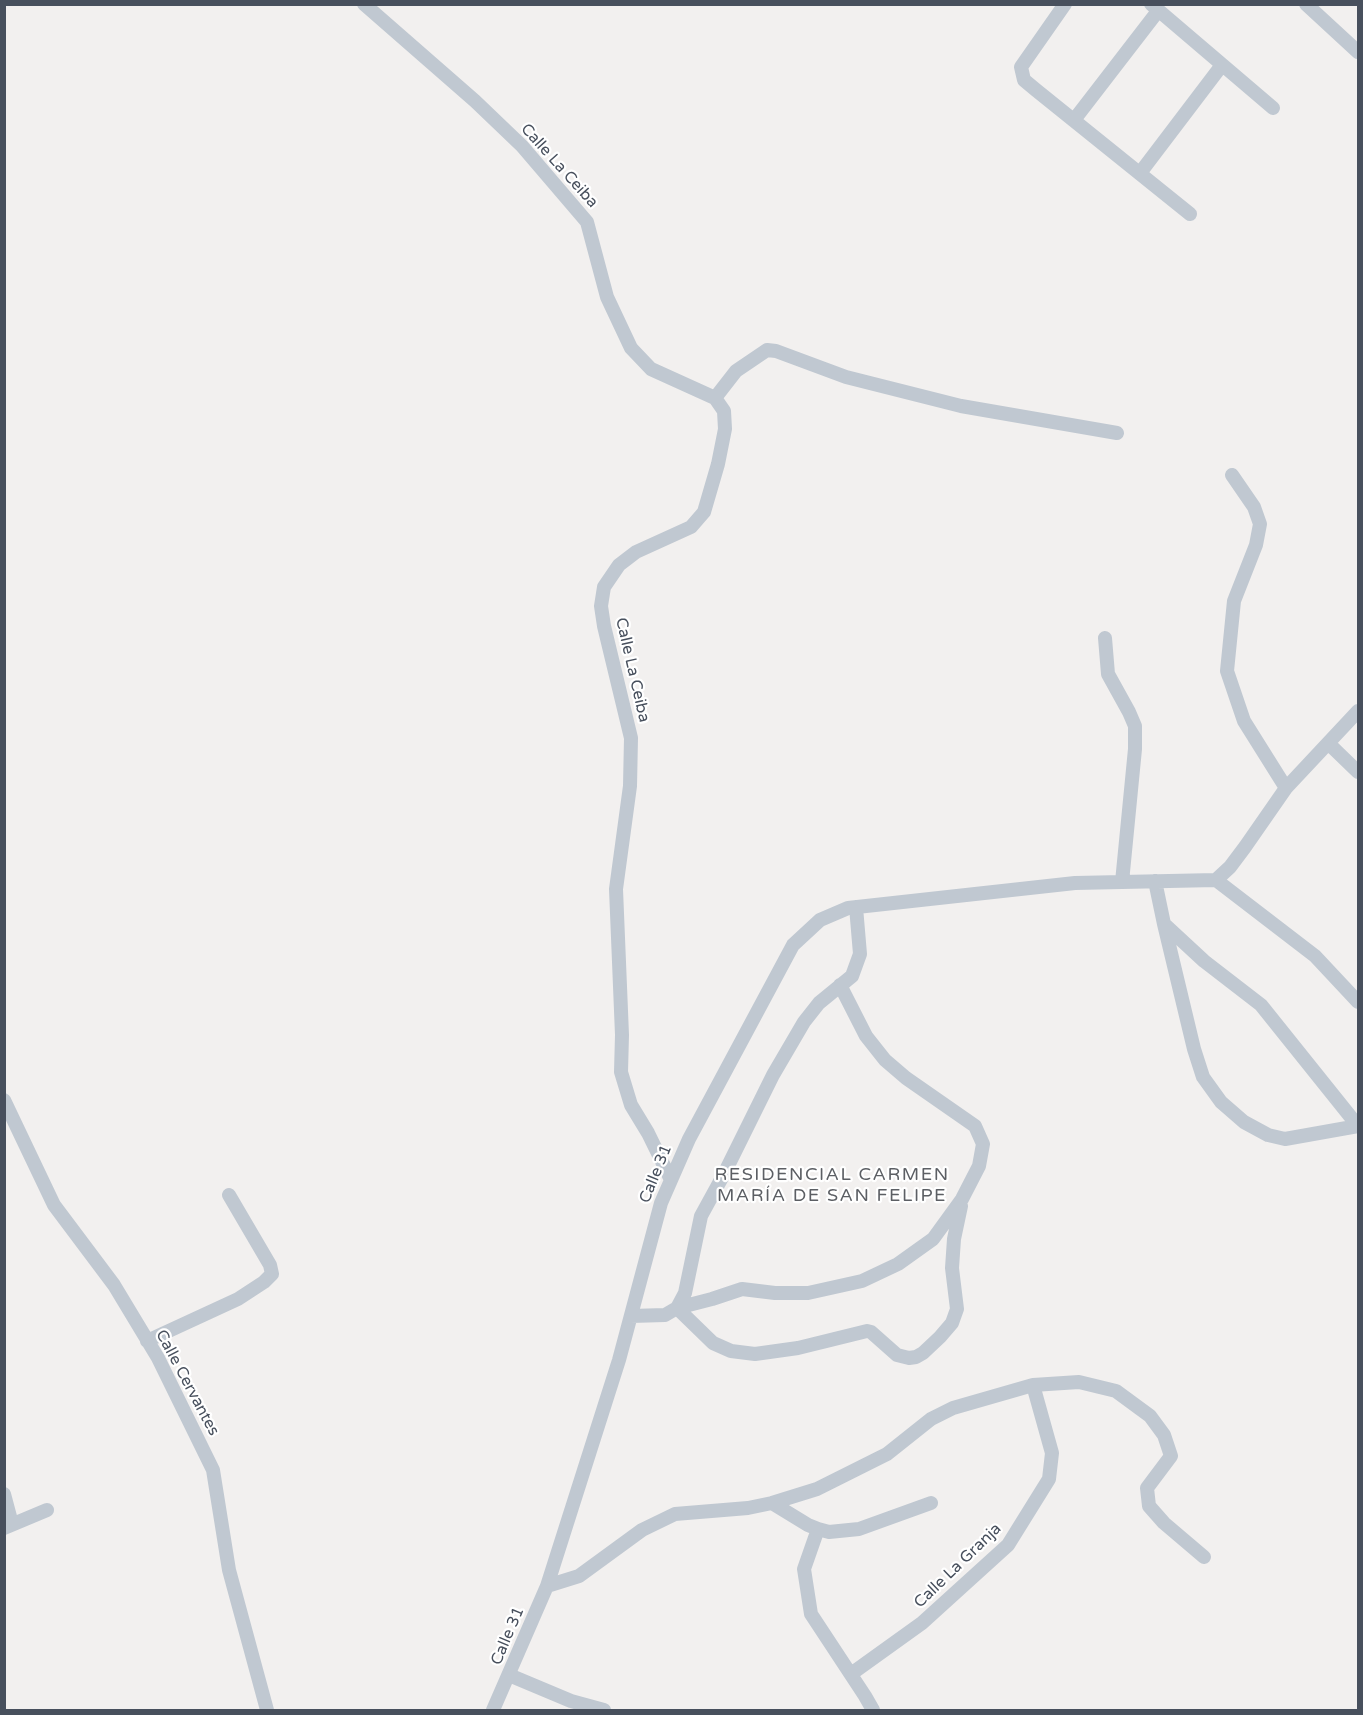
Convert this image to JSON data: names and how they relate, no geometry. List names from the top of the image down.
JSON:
{
  "streets": {
    "street": [
      "Calle La Ceiba",
      "Calle 31",
      "Calle Cervantes",
      "Calle La Granja"
    ]
  },
  "crossings": [
    ["Calle La Ceiba", "Calle 31"]
  ],
  "districts": ["RESIDENCIAL CARMEN MARÍA DE SAN FELIPE"]
}
